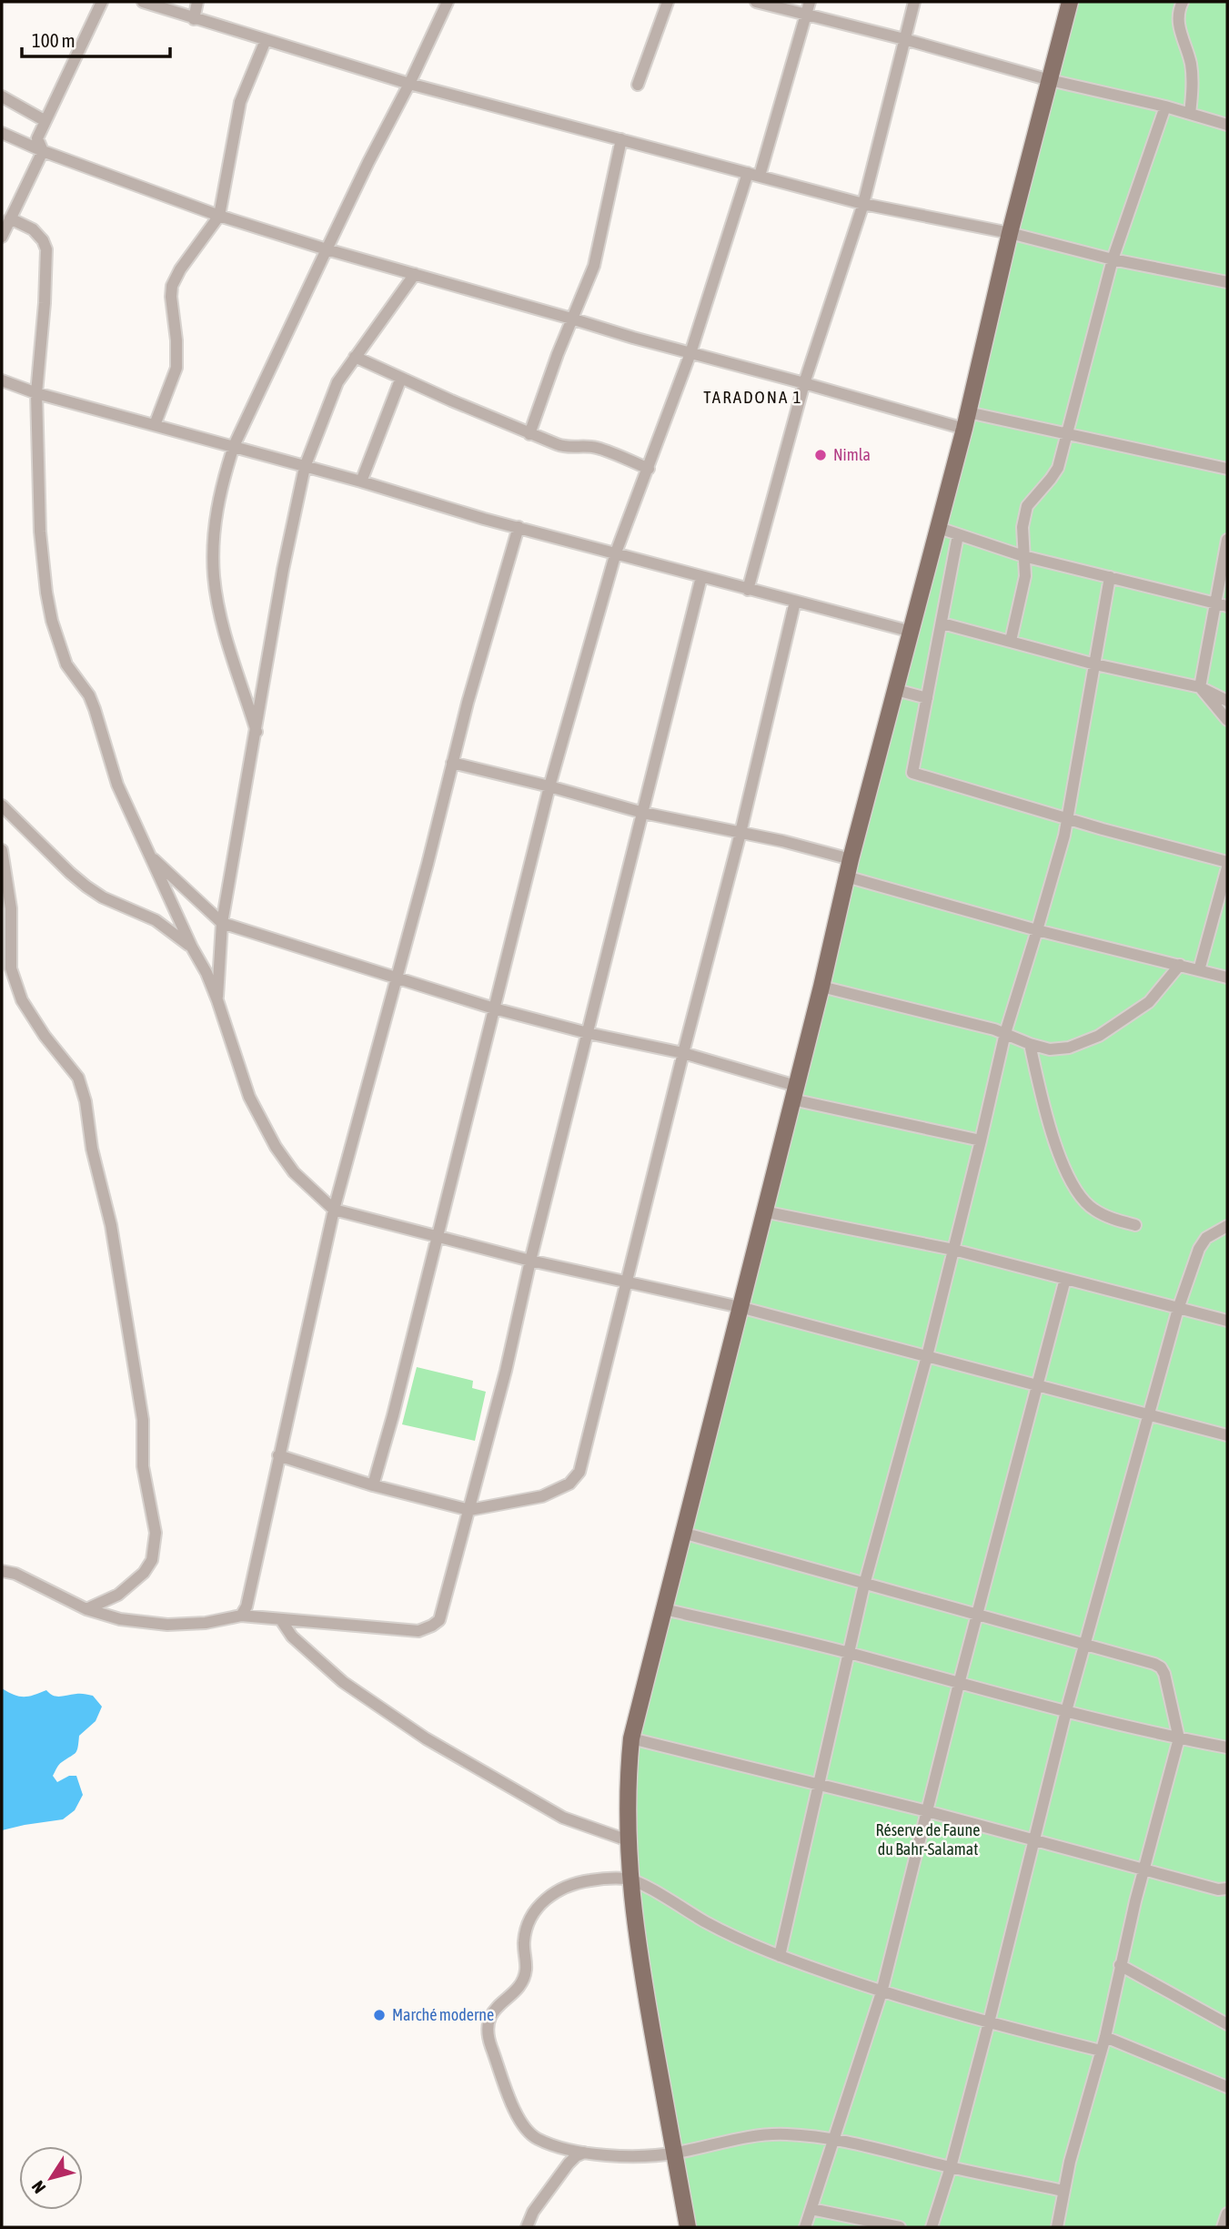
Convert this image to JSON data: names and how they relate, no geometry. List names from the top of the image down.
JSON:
{
  "districts": ["TARADONA 1"],
  "parks": ["Réserve de Faune du Bahr-Salamat"],
  "places": ["Nimla", "Marché moderne"],
  "scale_bar": "100 m",
  "north": "bottom left"
}
